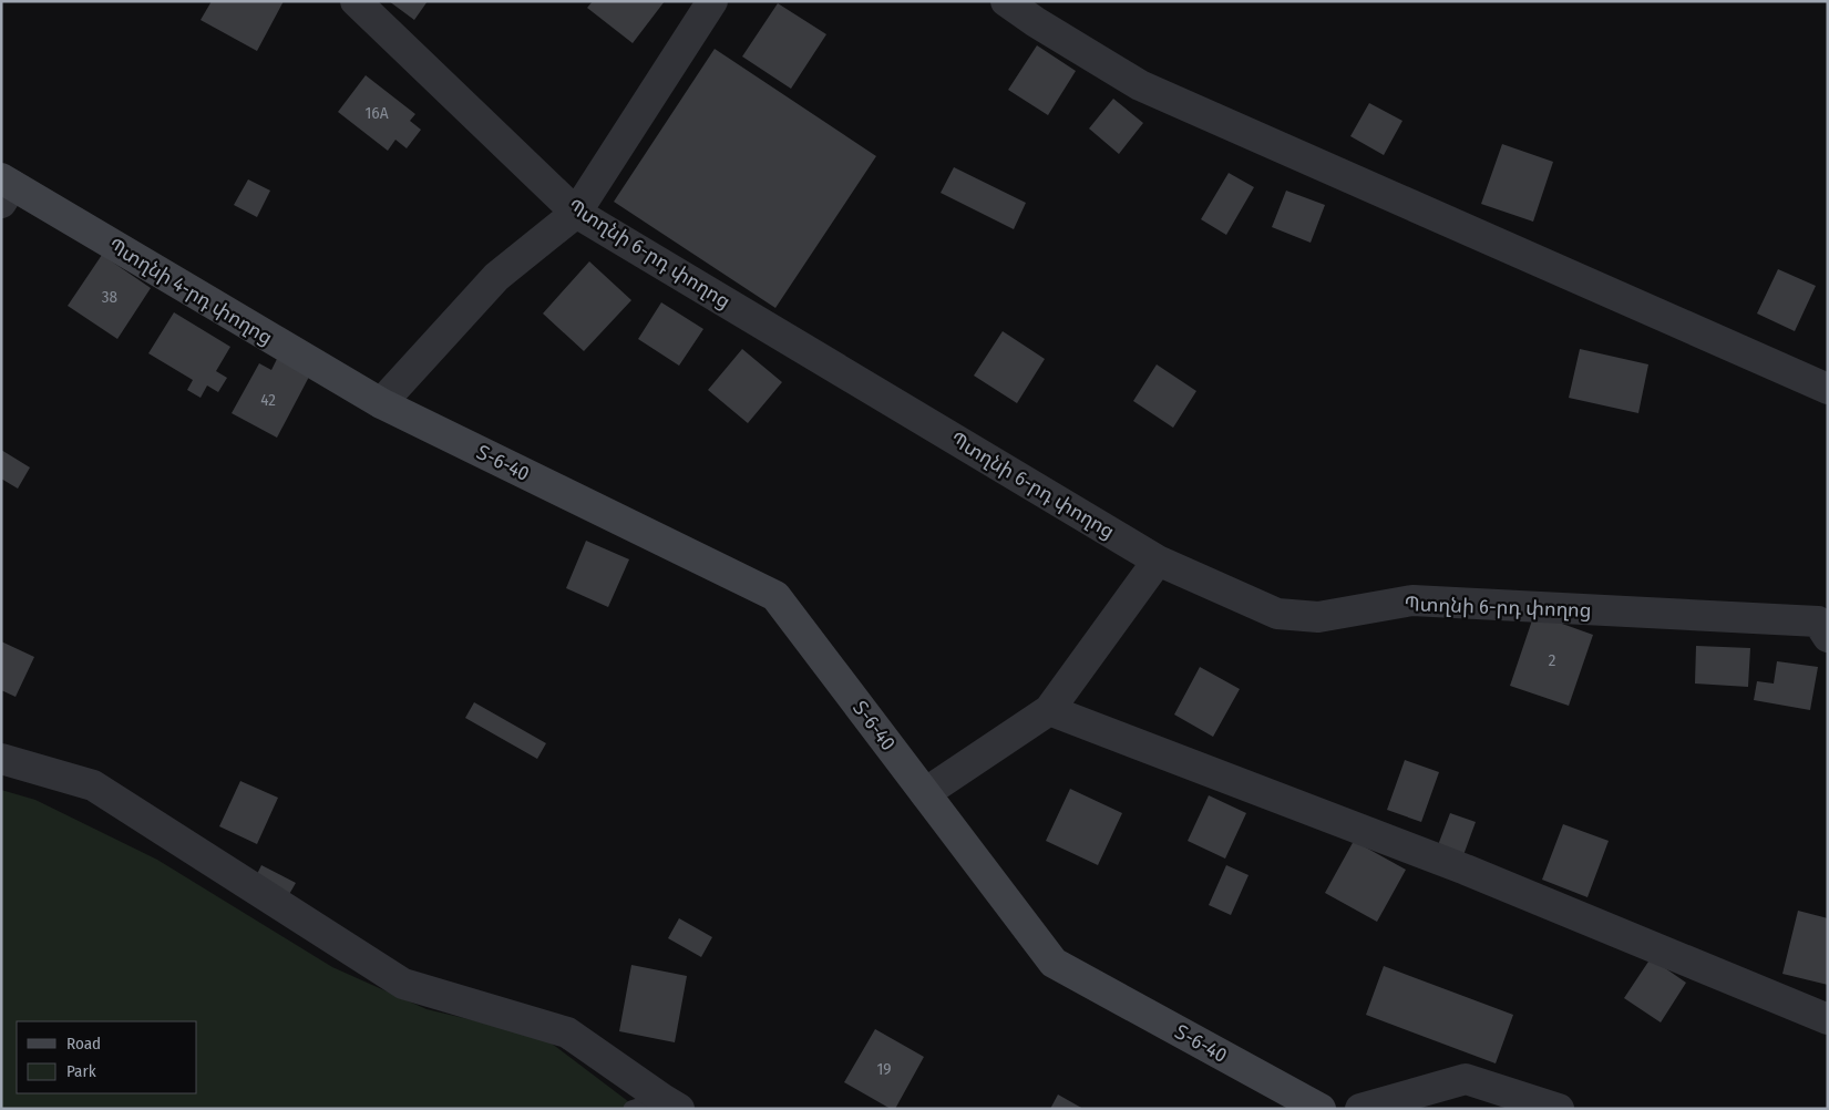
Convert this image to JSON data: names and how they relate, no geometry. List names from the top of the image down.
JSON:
{
  "streets": {
    "street": ["Պտղնի 6-րդ փողոց", "Պտղնի 4-րդ փողոց", "Տ-6-40"]
  },
  "crossings": [
    ["Պտղնի 4-րդ փողոց", "Տ-6-40"]
  ],
  "house_numbers": [
    "16A",
    "38",
    "42",
    "2",
    "19"
  ],
  "legend": ["Road", "Park"]
}
